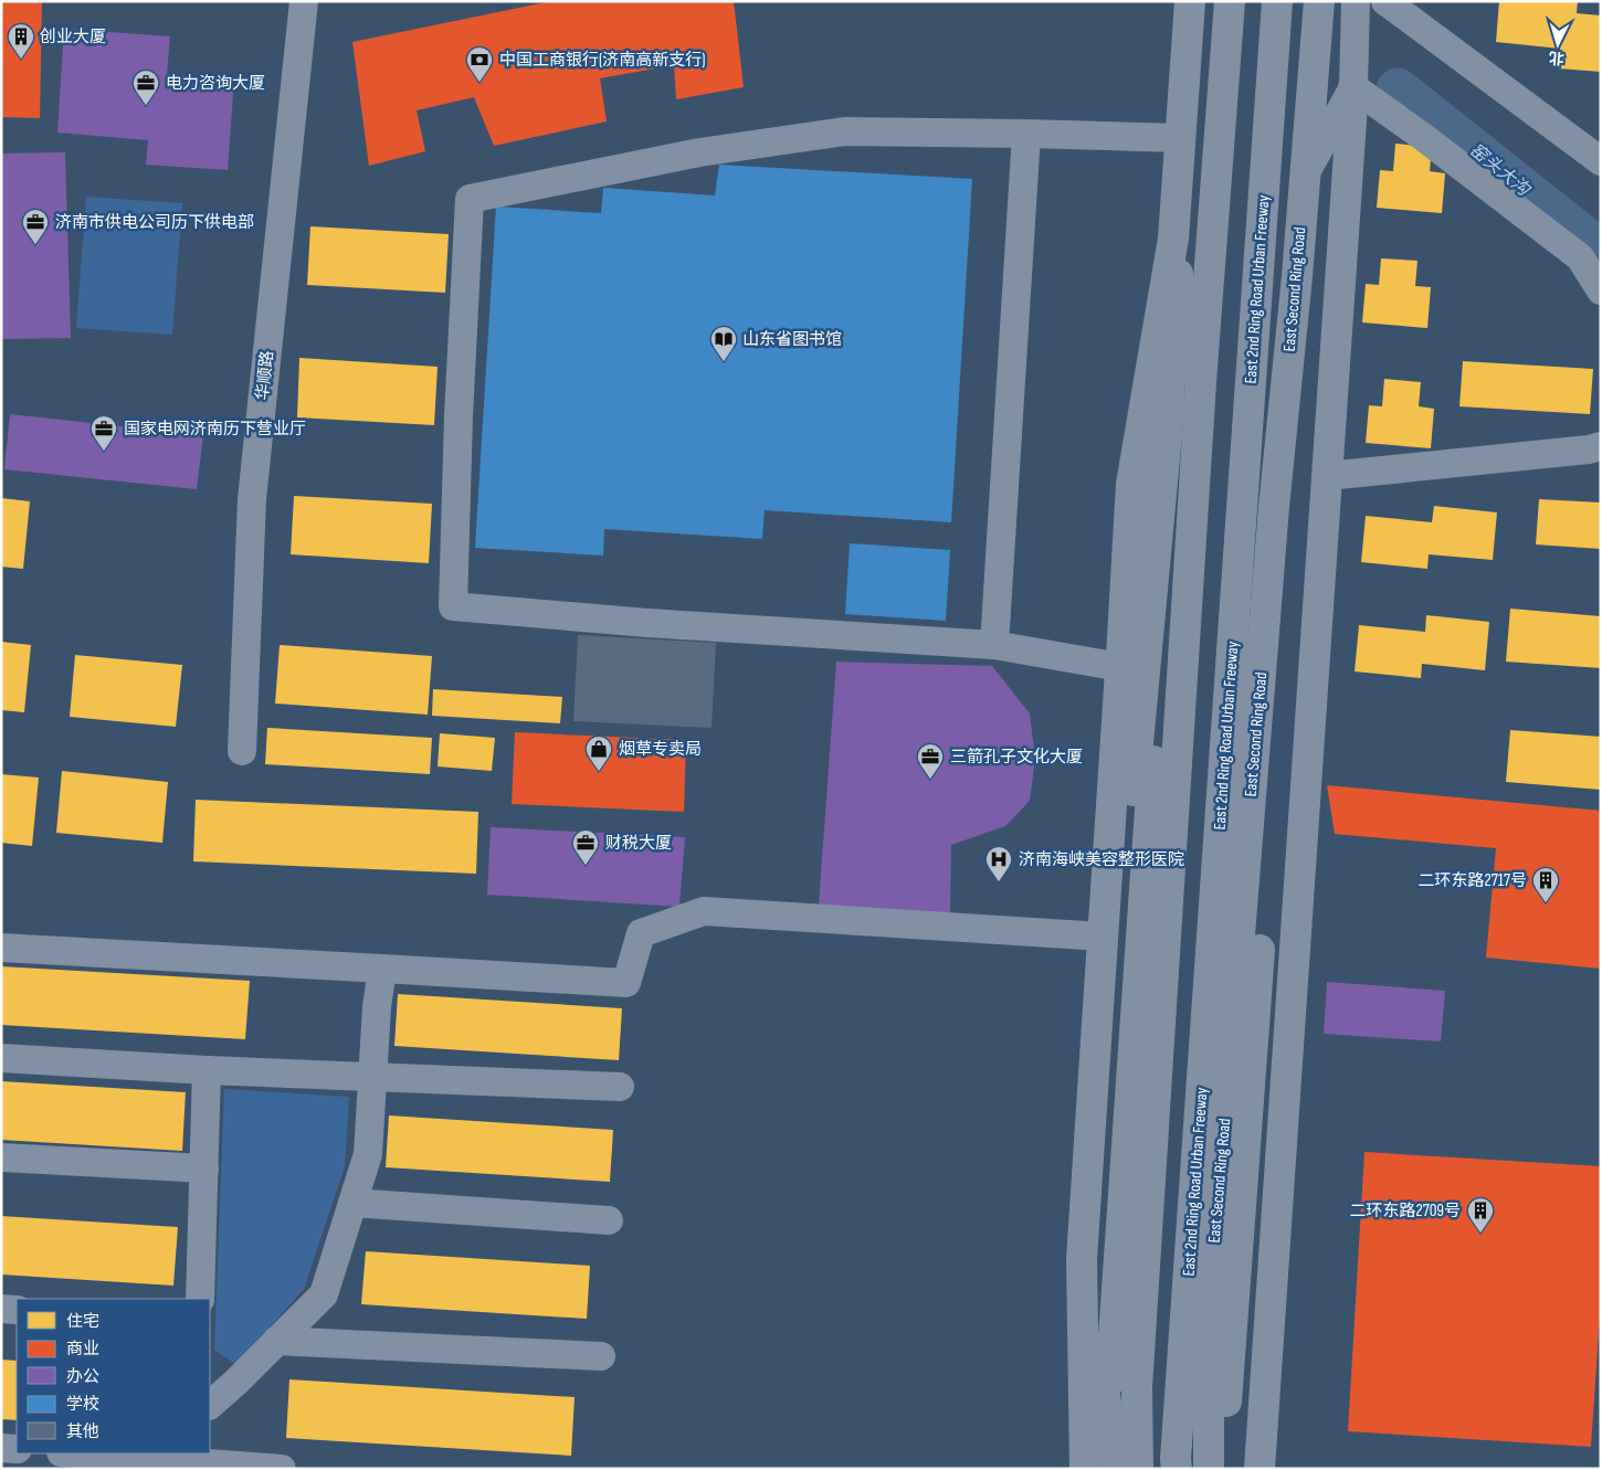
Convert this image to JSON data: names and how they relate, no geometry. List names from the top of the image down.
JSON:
{
  "streets": {
    "highway": ["East 2nd Ring Road Urban Freeway", "East Second Ring Road"],
    "street": ["华顺路"]
  },
  "water": ["窑头大沟"],
  "places": {
    "building": ["创业大厦", "二环东路2717号", "二环东路2709号"],
    "bank": ["中国工商银行(济南高新支行)"],
    "office": [
      "电力咨询大厦",
      "济南市供电公司历下供电部",
      "国家电网济南历下营业厅",
      "三箭孔子文化大厦",
      "财税大厦"
    ],
    "library": ["山东省图书馆"],
    "shop": ["烟草专卖局"],
    "hospital": ["济南海峡美容整形医院"]
  },
  "legend": [
    "住宅",
    "商业",
    "办公",
    "学校",
    "其他"
  ],
  "north": "bottom"
}
